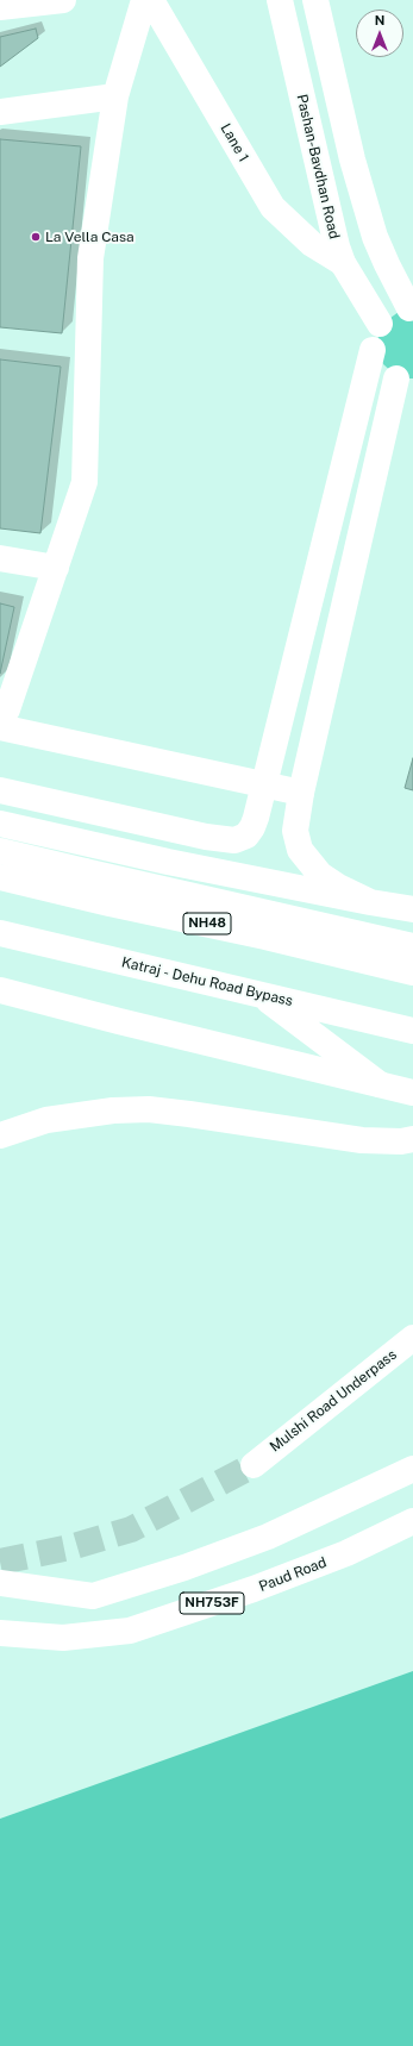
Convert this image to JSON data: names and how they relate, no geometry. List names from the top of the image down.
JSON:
{
  "streets": {
    "main road": [
      "Lane 1",
      "Pashan-Bavdhan Road",
      "NH48",
      "Katraj - Dehu Road Bypass",
      "Mulshi Road Underpass",
      "Paud Road",
      "NH753F"
    ]
  },
  "crossings": [
    ["Lane 1", "Pashan-Bavdhan Road"]
  ],
  "places": ["La Vella Casa"],
  "north": "top"
}
